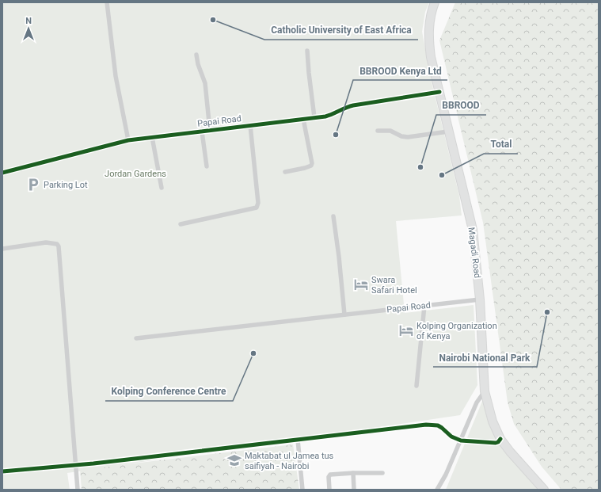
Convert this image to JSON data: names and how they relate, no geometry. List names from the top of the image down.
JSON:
{
  "streets": {
    "highway": ["Magadi Road"],
    "street": ["Papai Road"]
  },
  "crossings": [
    ["Papai Road", "Magadi Road"]
  ],
  "parks": ["Jordan Gardens"],
  "places": {
    "other": [
      "Catholic University of East Africa",
      "BBROOD Kenya Ltd",
      "BBROOD",
      "Total",
      "Nairobi National Park",
      "Kolping Conference Centre"
    ],
    "parking": ["Parking Lot"],
    "hotel": ["Swara Safari Hotel", "Kolping Organization of Kenya"],
    "school or university": ["Maktabat ul Jamea tus saifiyah - Nairobi"]
  },
  "north": "top"
}
